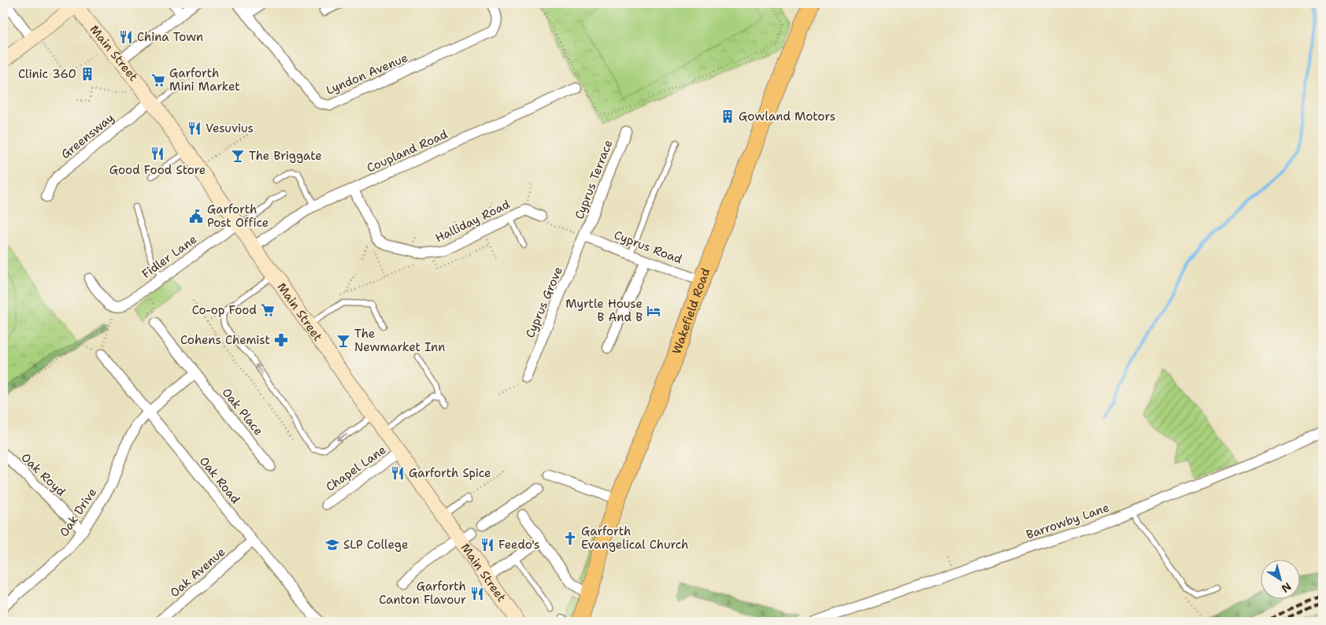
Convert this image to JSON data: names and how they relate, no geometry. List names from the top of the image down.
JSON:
{
  "streets": {
    "main road": ["Main Street", "Wakefield Road"],
    "street": [
      "Lyndon Avenue",
      "Greensway",
      "Coupland Road",
      "Cyprus Terrace",
      "Halliday Road",
      "Cyprus Road",
      "Fidler Lane",
      "Cyprus Grove",
      "Oak Place",
      "Chapel Lane",
      "Oak Royd",
      "Oak Road",
      "Oak Drive",
      "Barrowby Lane",
      "Oak Avenue"
    ]
  },
  "crossings": [
    ["Main Street", "Greensway"],
    ["Main Street", "Coupland Road"],
    ["Main Street", "Fidler Lane"],
    ["Main Street", "Chapel Lane"],
    ["Coupland Road", "Halliday Road"],
    ["Cyprus Terrace", "Cyprus Road"],
    ["Cyprus Terrace", "Cyprus Grove"],
    ["Cyprus Road", "Cyprus Grove"],
    ["Cyprus Road", "Wakefield Road"],
    ["Oak Royd", "Oak Drive"],
    ["Oak Road", "Oak Drive"],
    ["Oak Road", "Oak Avenue"]
  ],
  "places": {
    "restaurant": [
      "China Town",
      "Vesuvius",
      "Good Food Store",
      "Garforth Spice",
      "Feedo's",
      "Garforth Canton Flavour"
    ],
    "building": ["Clinic 360", "Gowland Motors"],
    "supermarket": ["Garforth Mini Market", "Co-op Food"],
    "bar": ["The Briggate", "The Newmarket Inn"],
    "public building": ["Garforth Post Office"],
    "hotel": ["Myrtle House B And B"],
    "pharmacy": ["Cohens Chemist"],
    "church": ["Garforth Evangelical Church"],
    "school or university": ["SLP College"]
  },
  "north": "bottom right"
}
